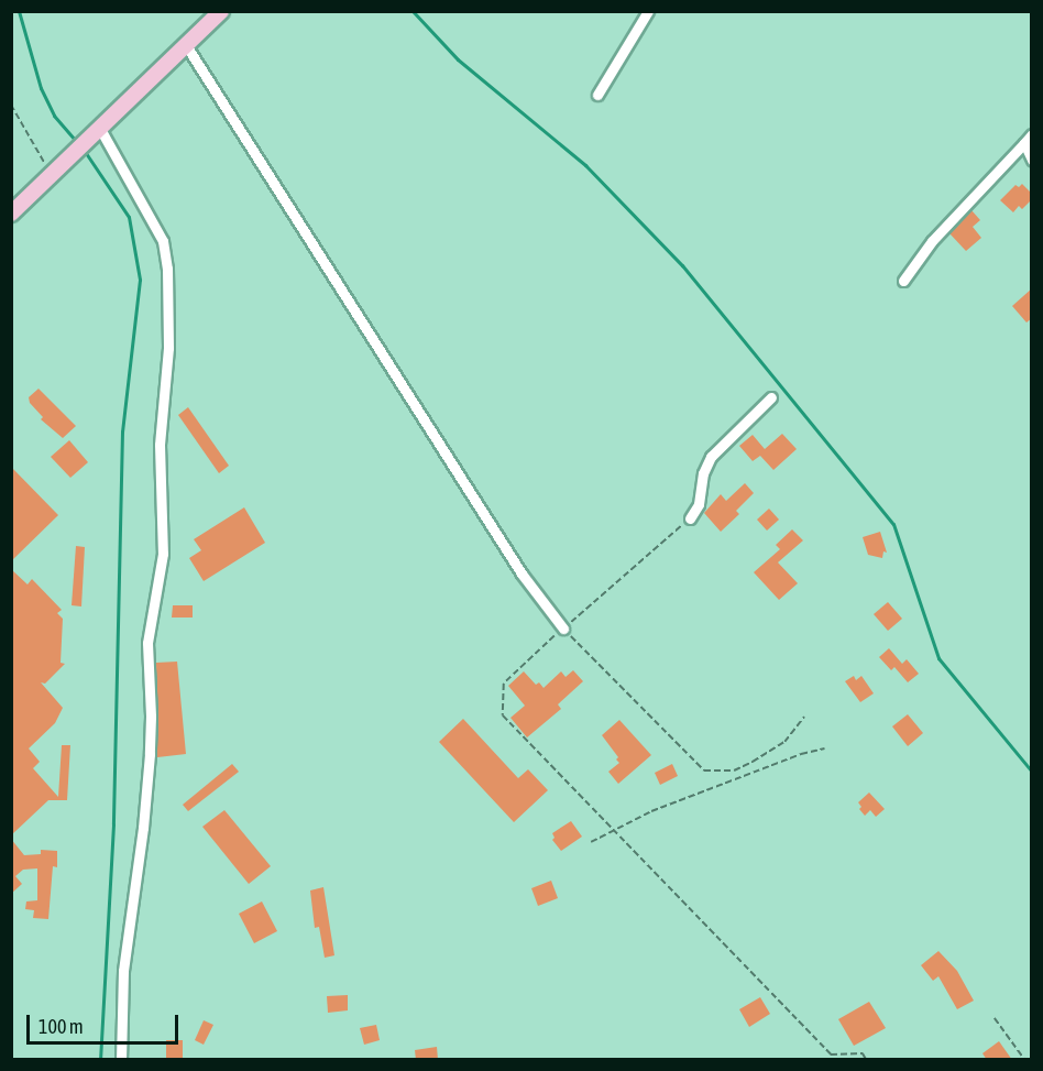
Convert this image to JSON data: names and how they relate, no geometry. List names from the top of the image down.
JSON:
{
  "scale_bar": "100 m"
}
